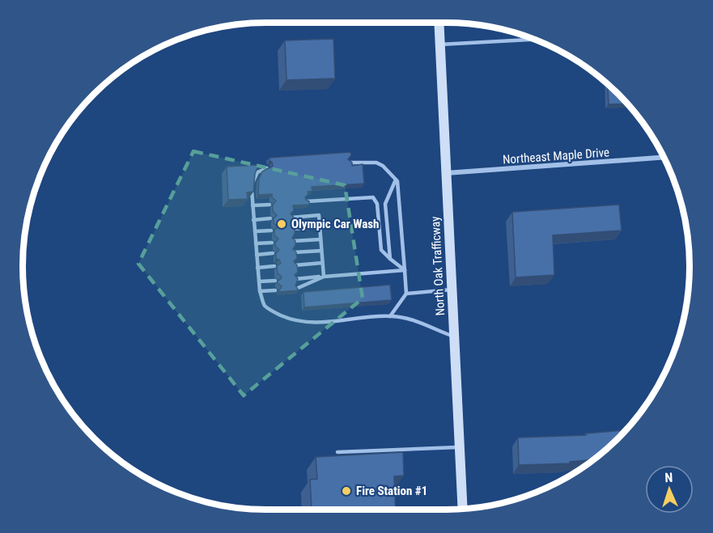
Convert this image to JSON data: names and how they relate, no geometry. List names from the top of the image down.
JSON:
{
  "streets": {
    "main road": ["North Oak Trafficway"],
    "street": ["Northeast Maple Drive"]
  },
  "crossings": [
    ["Northeast Maple Drive", "North Oak Trafficway"]
  ],
  "places": ["Olympic Car Wash", "Fire Station #1"],
  "north": "top"
}
